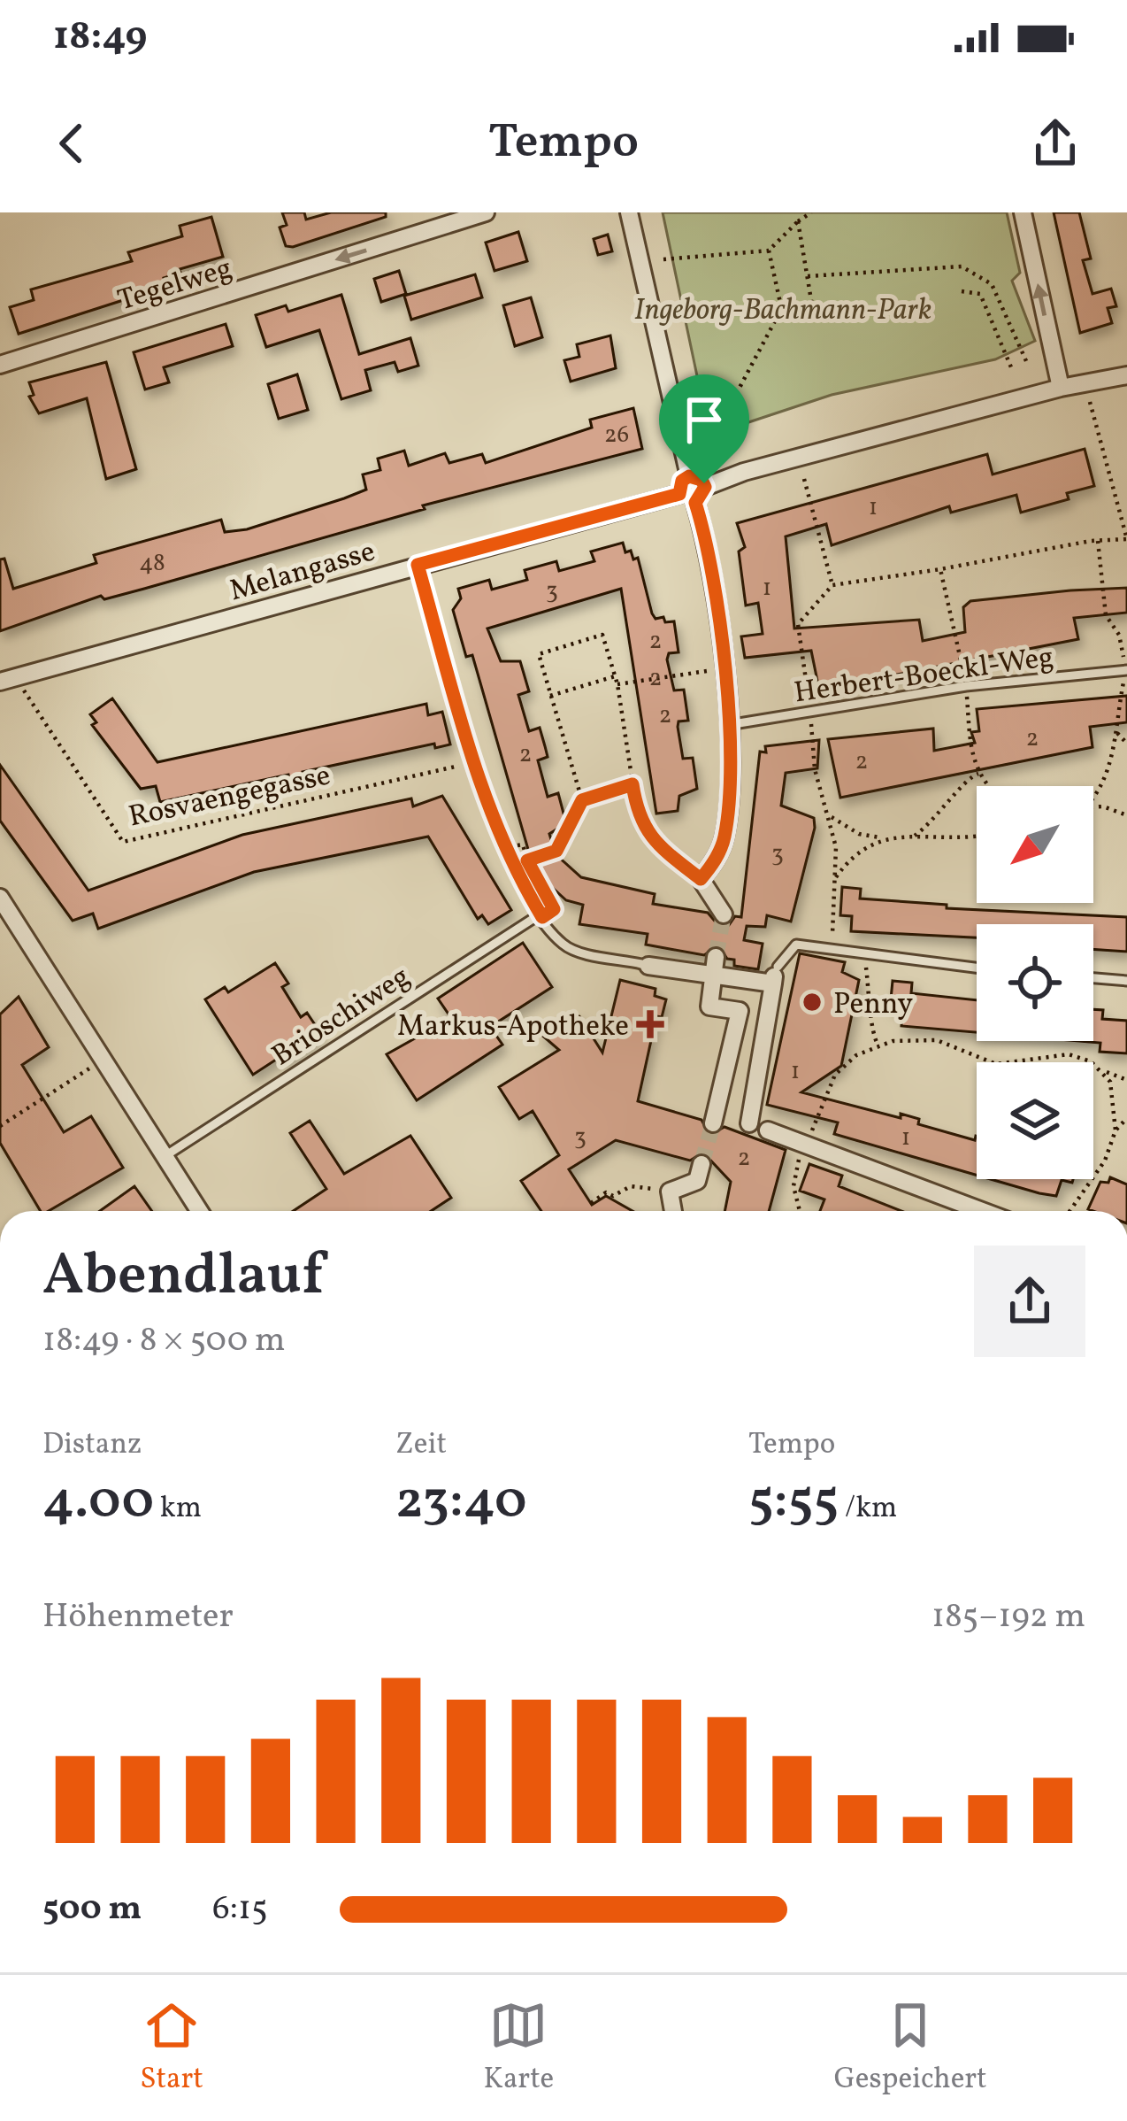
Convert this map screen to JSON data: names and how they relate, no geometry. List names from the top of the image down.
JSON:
{
  "streets": {
    "street": ["Tegelweg", "Melangasse"],
    "lane": ["Herbert-Boeckl-Weg", "Brioschiweg"],
    "path": ["Rosvaengegasse"]
  },
  "crossings": [
    ["Melangasse", "Rosvaengegasse"]
  ],
  "one_way": ["Tegelweg"],
  "parks": ["Ingeborg-Bachmann-Park"],
  "places": {
    "other": ["Penny"],
    "health": ["Markus-Apotheke"]
  },
  "house_numbers": [
    "26",
    "1",
    "48",
    "1",
    "3",
    "2",
    "2",
    "2",
    "2",
    "2",
    "2",
    "3",
    "1",
    "3",
    "1",
    "2"
  ],
  "north": "bottom left",
  "page": {
    "status": "18:49",
    "header": "Tempo",
    "heading": ["Abendlauf", "18:49 · 8 × 500 m"],
    "stats": [
      ["Distanz", "4.00 km"],
      ["Zeit", "23:40"],
      ["Tempo", "5:55 /km"]
    ],
    "chart": ["Höhenmeter", "185–192 m"],
    "list": [
      {
        "name": "500 m",
        "note": "6:15"
      }
    ],
    "tabs": ["Start", "Karte", "Gespeichert"]
  }
}
